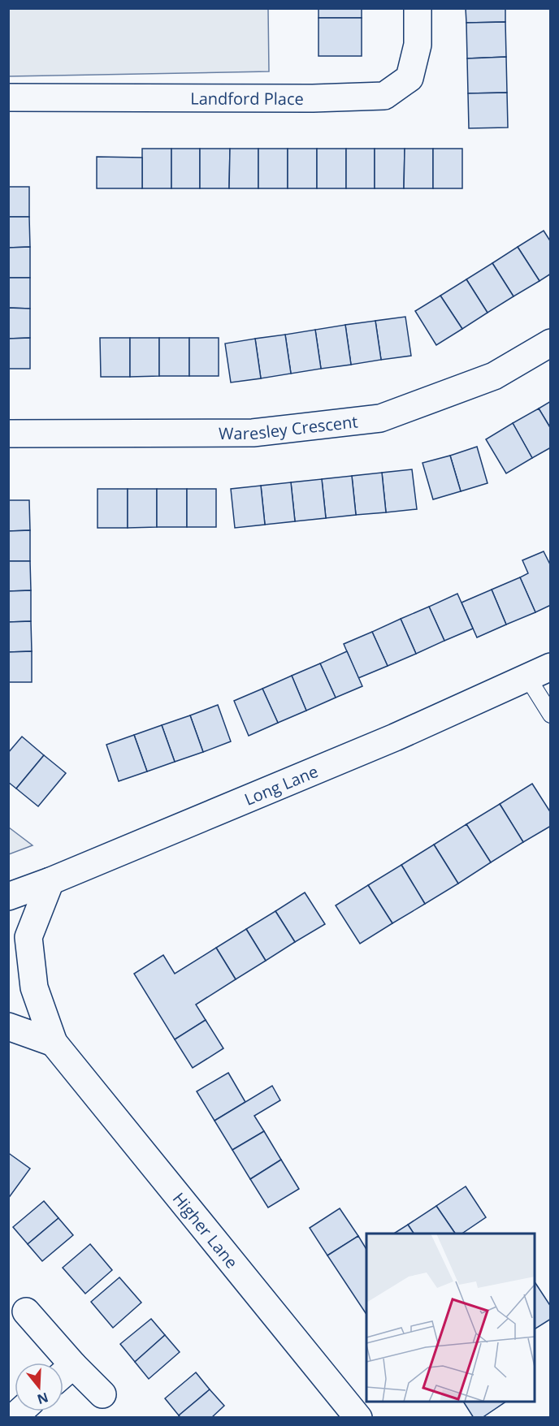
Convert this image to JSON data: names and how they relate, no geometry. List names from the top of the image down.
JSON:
{
  "streets": {
    "street": [
      "Landford Place",
      "Waresley Crescent",
      "Long Lane",
      "Higher Lane"
    ]
  },
  "crossings": [
    ["Long Lane", "Higher Lane"]
  ],
  "north": "bottom"
}
